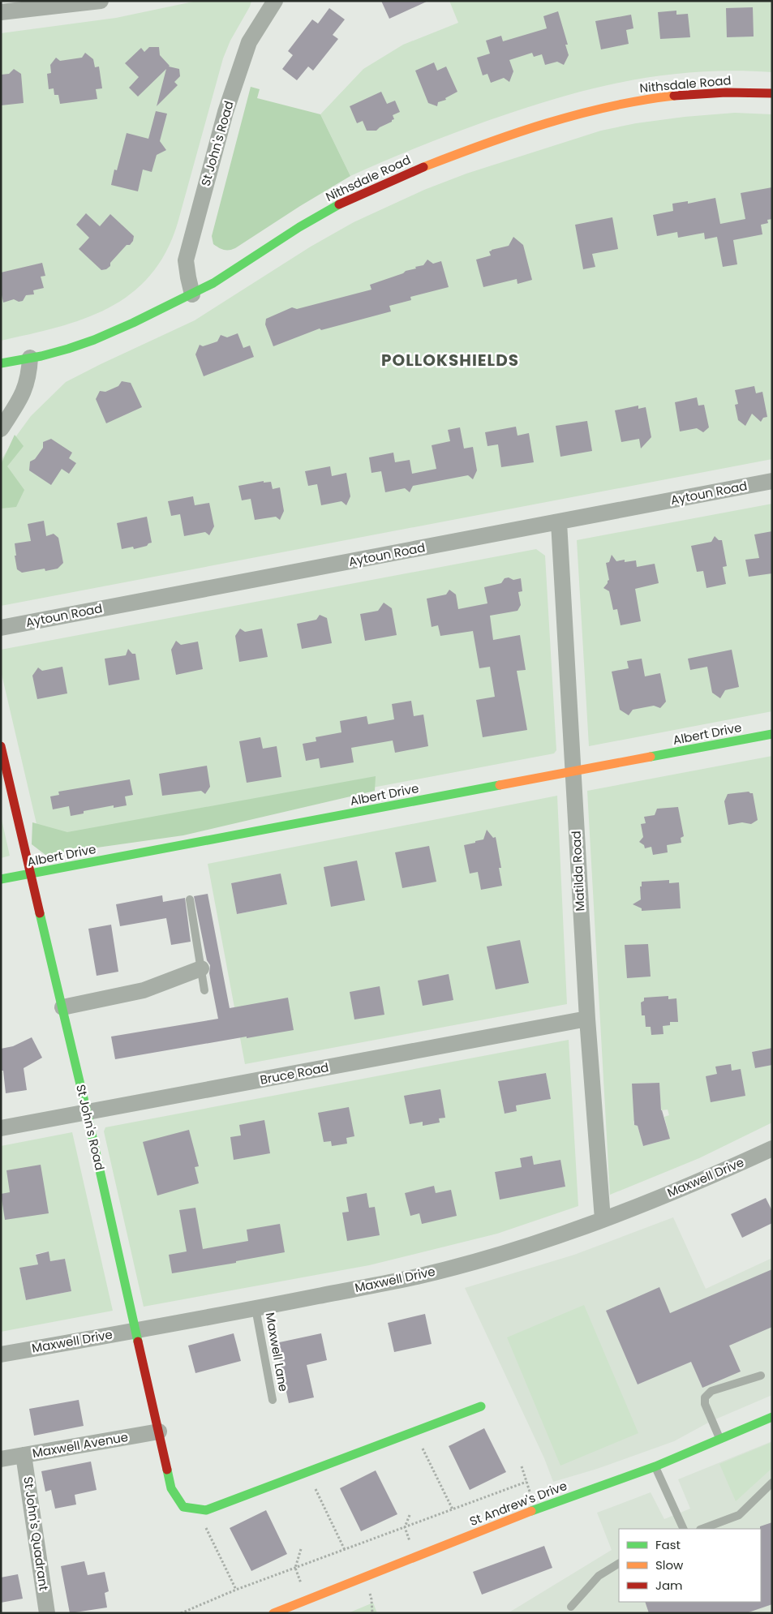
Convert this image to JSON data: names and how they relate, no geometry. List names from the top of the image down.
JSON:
{
  "streets": {
    "street": [
      "Nithsdale Road",
      "St John's Road",
      "Aytoun Road",
      "Albert Drive",
      "Matilda Road",
      "Bruce Road",
      "Maxwell Drive",
      "Maxwell Avenue",
      "St Andrew's Drive",
      "St John's Quadrant"
    ],
    "lane": ["Maxwell Lane"]
  },
  "crossings": [
    ["Nithsdale Road", "St John's Road"],
    ["St John's Road", "Albert Drive"],
    ["St John's Road", "Bruce Road"],
    ["St John's Road", "Maxwell Drive"],
    ["St John's Road", "Maxwell Avenue"],
    ["Aytoun Road", "Matilda Road"],
    ["Albert Drive", "Matilda Road"],
    ["Matilda Road", "Bruce Road"],
    ["Matilda Road", "Maxwell Drive"],
    ["Maxwell Drive", "Maxwell Lane"],
    ["Maxwell Avenue", "St John's Quadrant"]
  ],
  "districts": ["POLLOKSHIELDS"],
  "legend": ["Fast", "Slow", "Jam"]
}
